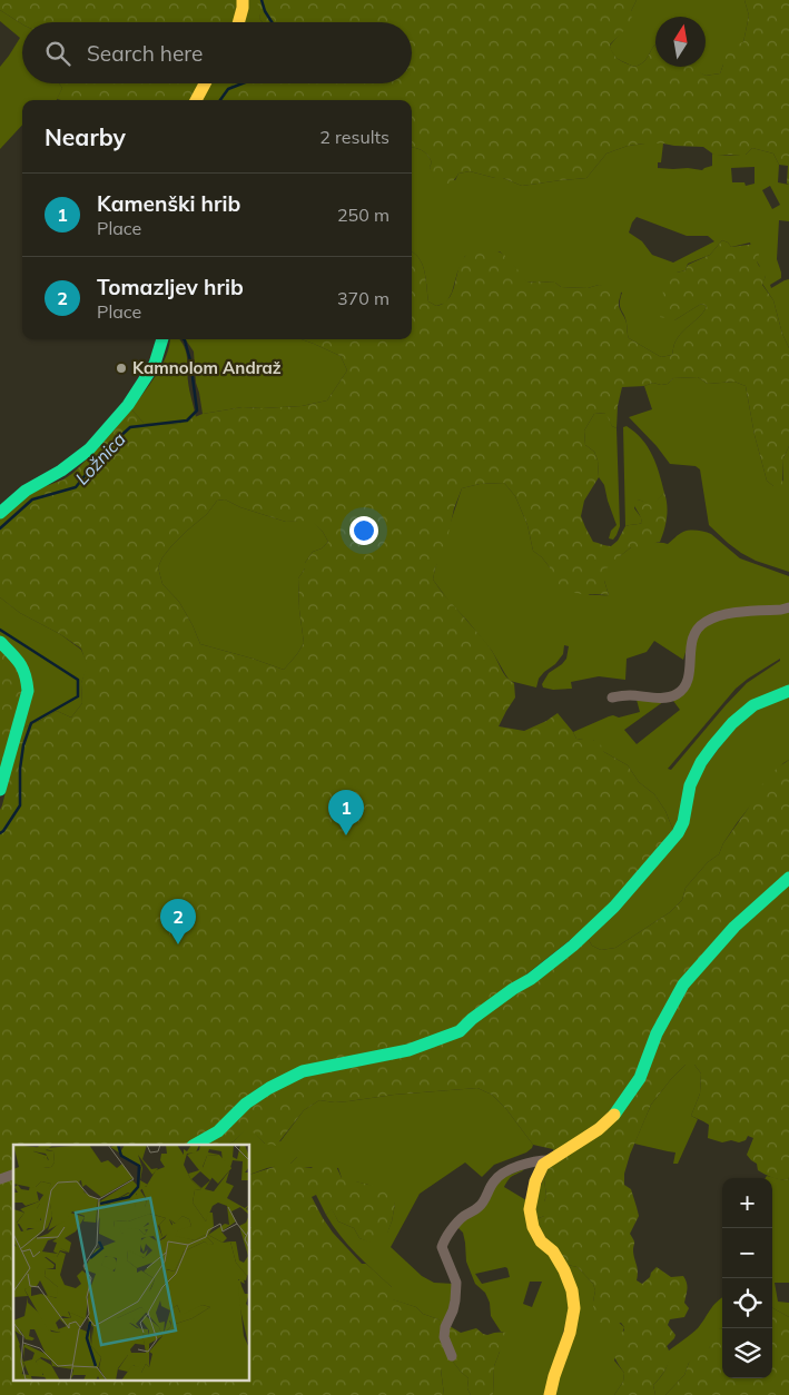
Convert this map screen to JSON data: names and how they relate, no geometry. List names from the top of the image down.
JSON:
{
  "water": ["Ložnica"],
  "places": ["Kamnolom Andraž"],
  "north": "top",
  "page": {
    "search": "Search here",
    "heading": ["Nearby", "2 results"],
    "list": [
      {
        "mark": "1",
        "name": "Kamenški hrib",
        "note": "Place",
        "value": "250 m"
      },
      {
        "mark": "2",
        "name": "Tomazljev hrib",
        "note": "Place",
        "value": "370 m"
      }
    ],
    "pins": ["1", "2"],
    "map_buttons": ["+", "−"]
  }
}
